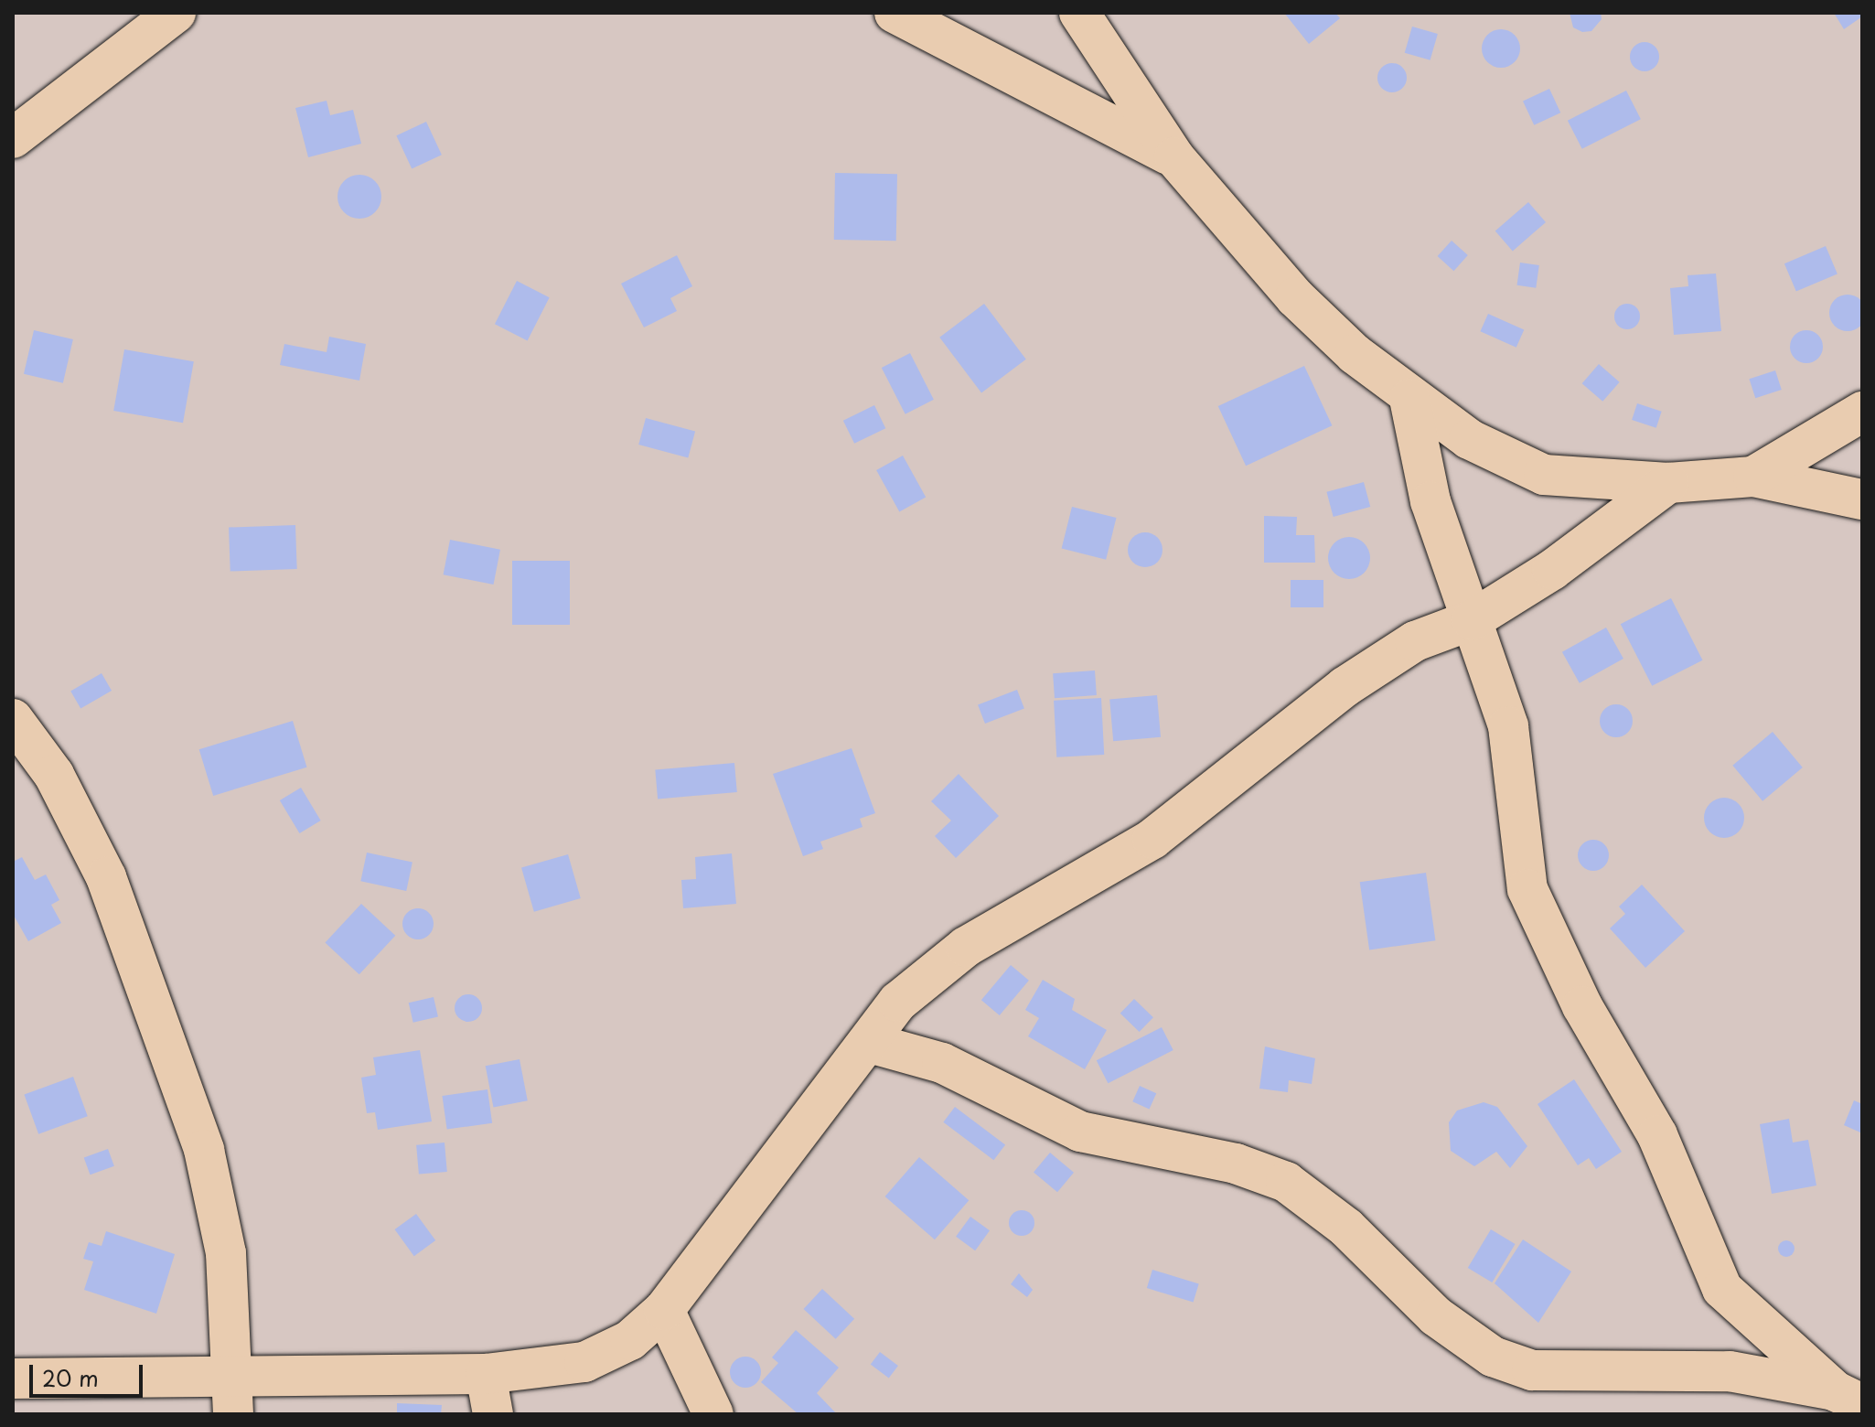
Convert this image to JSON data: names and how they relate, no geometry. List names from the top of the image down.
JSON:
{
  "scale_bar": "20 m"
}
